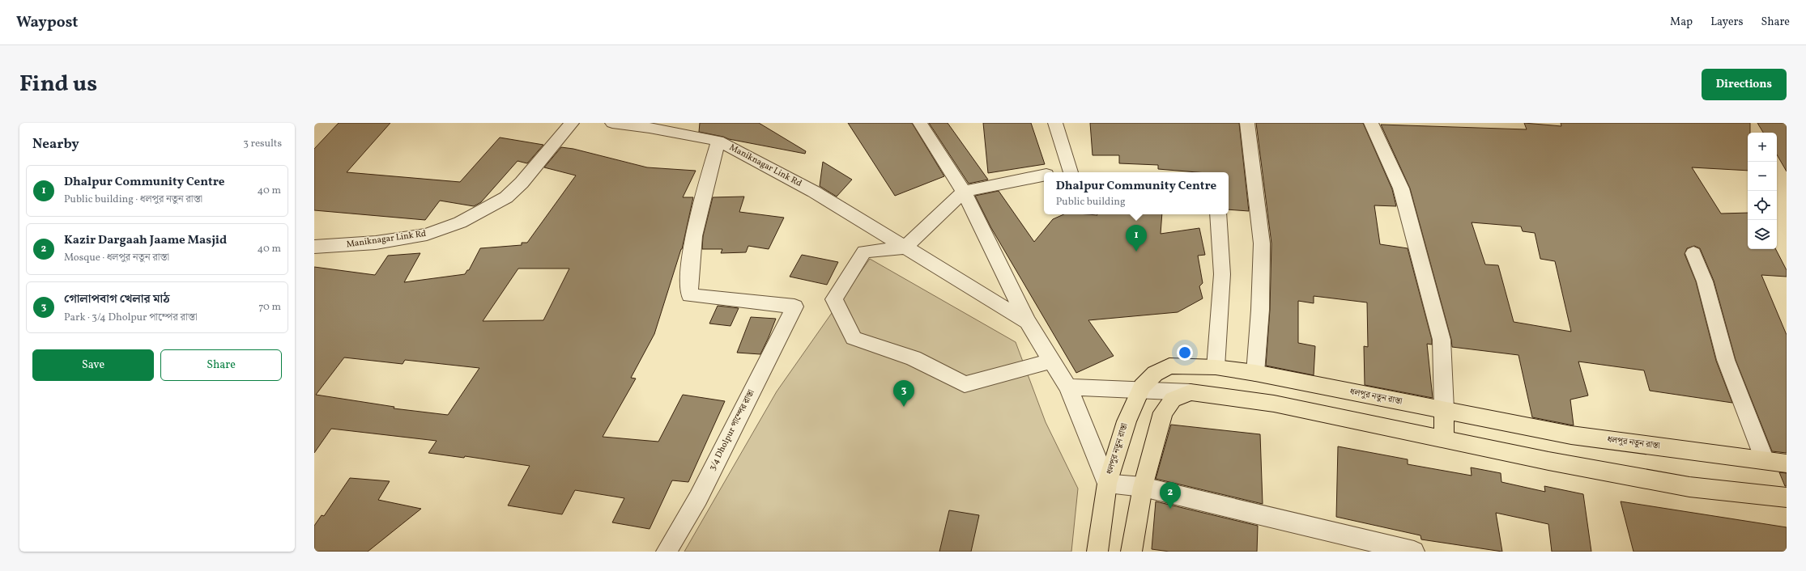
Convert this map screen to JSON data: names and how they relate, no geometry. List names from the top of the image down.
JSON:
{
  "streets": {
    "main road": ["ধলপুর নতুন রাস্তা"],
    "street": ["Maniknagar Link Rd", "3/4 Dholpur পাম্পের রাস্তা"]
  },
  "crossings": [
    ["Maniknagar Link Rd", "3/4 Dholpur পাম্পের রাস্তা"]
  ],
  "page": {
    "header": "Waypost",
    "nav": ["Map", "Layers", "Share"],
    "title": "Find us",
    "buttons": [
      "Directions",
      ["Save", "Share"]
    ],
    "heading": ["Nearby", "3 results"],
    "map_buttons": ["+", "−"],
    "list": [
      {
        "mark": "1",
        "name": "Dhalpur Community Centre",
        "note": "Public building · ধলপুর নতুন রাস্তা",
        "value": "40 m"
      },
      {
        "mark": "2",
        "name": "Kazir Dargaah Jaame Masjid",
        "note": "Mosque · ধলপুর নতুন রাস্তা",
        "value": "40 m"
      },
      {
        "mark": "3",
        "name": "গোলাপবাগ খেলার মাঠ",
        "note": "Park · 3/4 Dholpur পাম্পের রাস্তা",
        "value": "70 m"
      }
    ],
    "popup": ["Dhalpur Community Centre", "Public building"],
    "pins": ["1", "3", "2"]
  }
}
